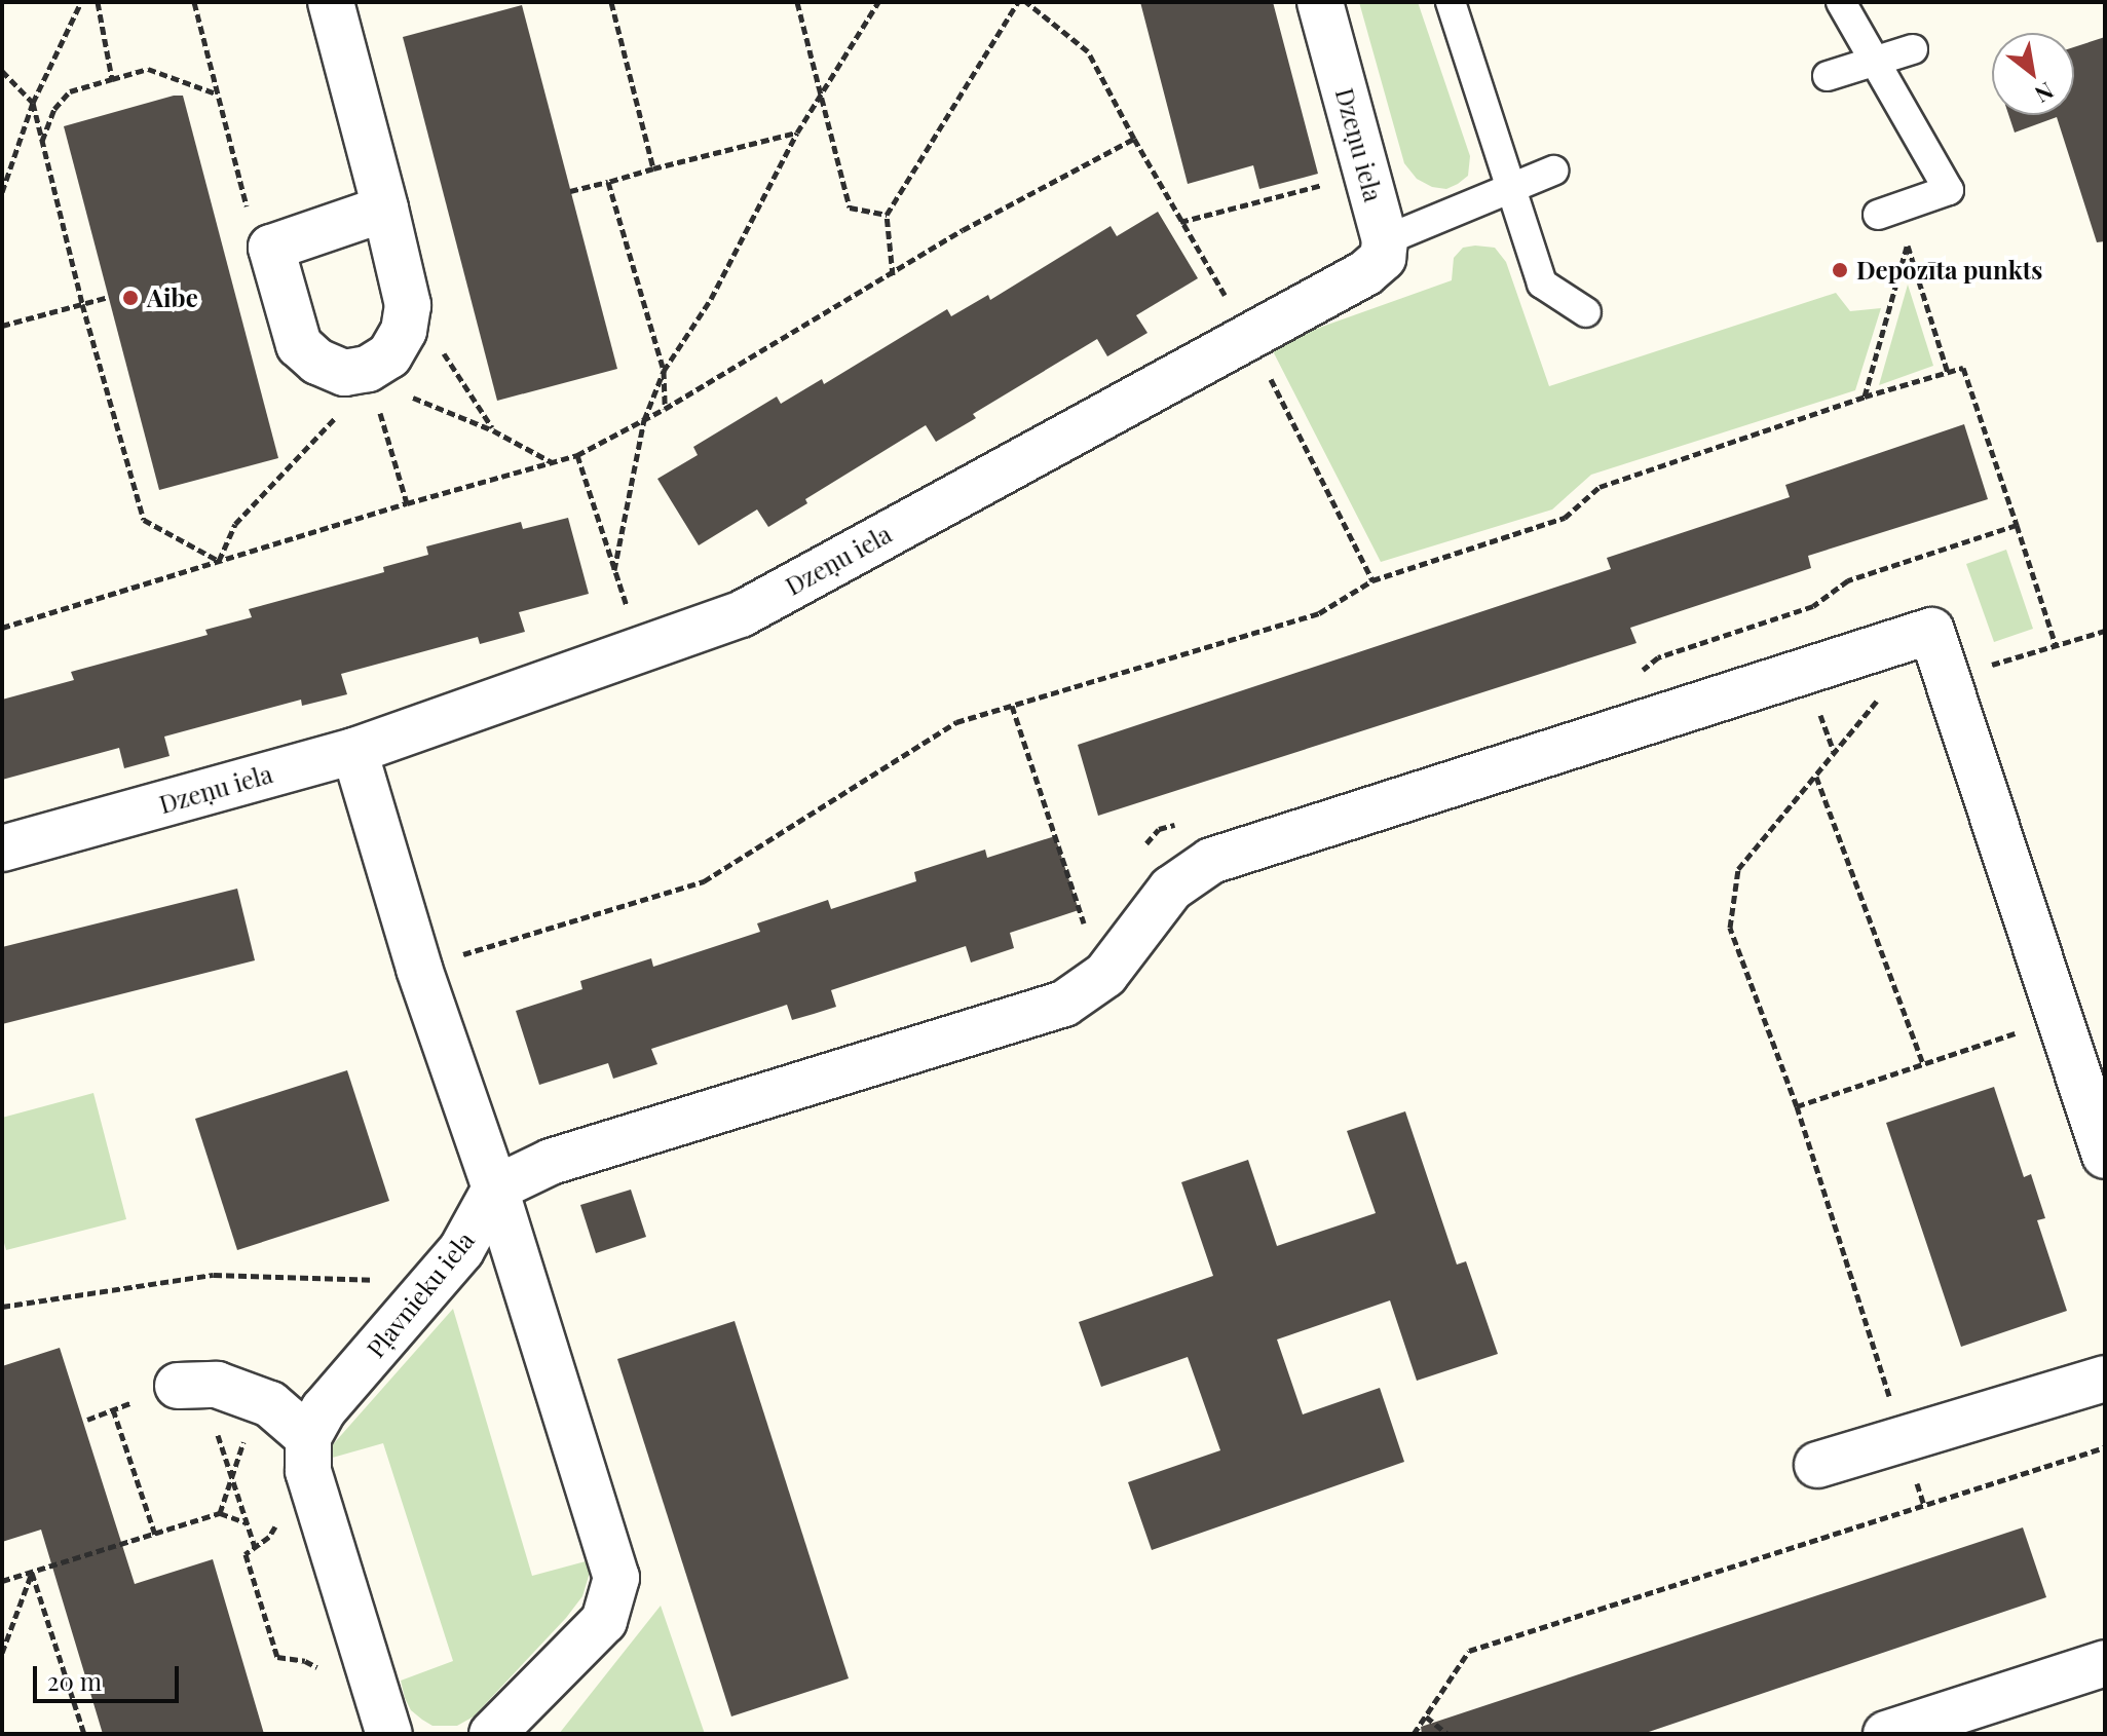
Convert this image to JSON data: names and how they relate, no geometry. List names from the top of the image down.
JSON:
{
  "streets": {
    "street": ["Dzeņu iela", "Pļavnieku iela"]
  },
  "places": ["Depozīta punkts", "Aibe"],
  "scale_bar": "20 m",
  "north": "bottom right"
}
